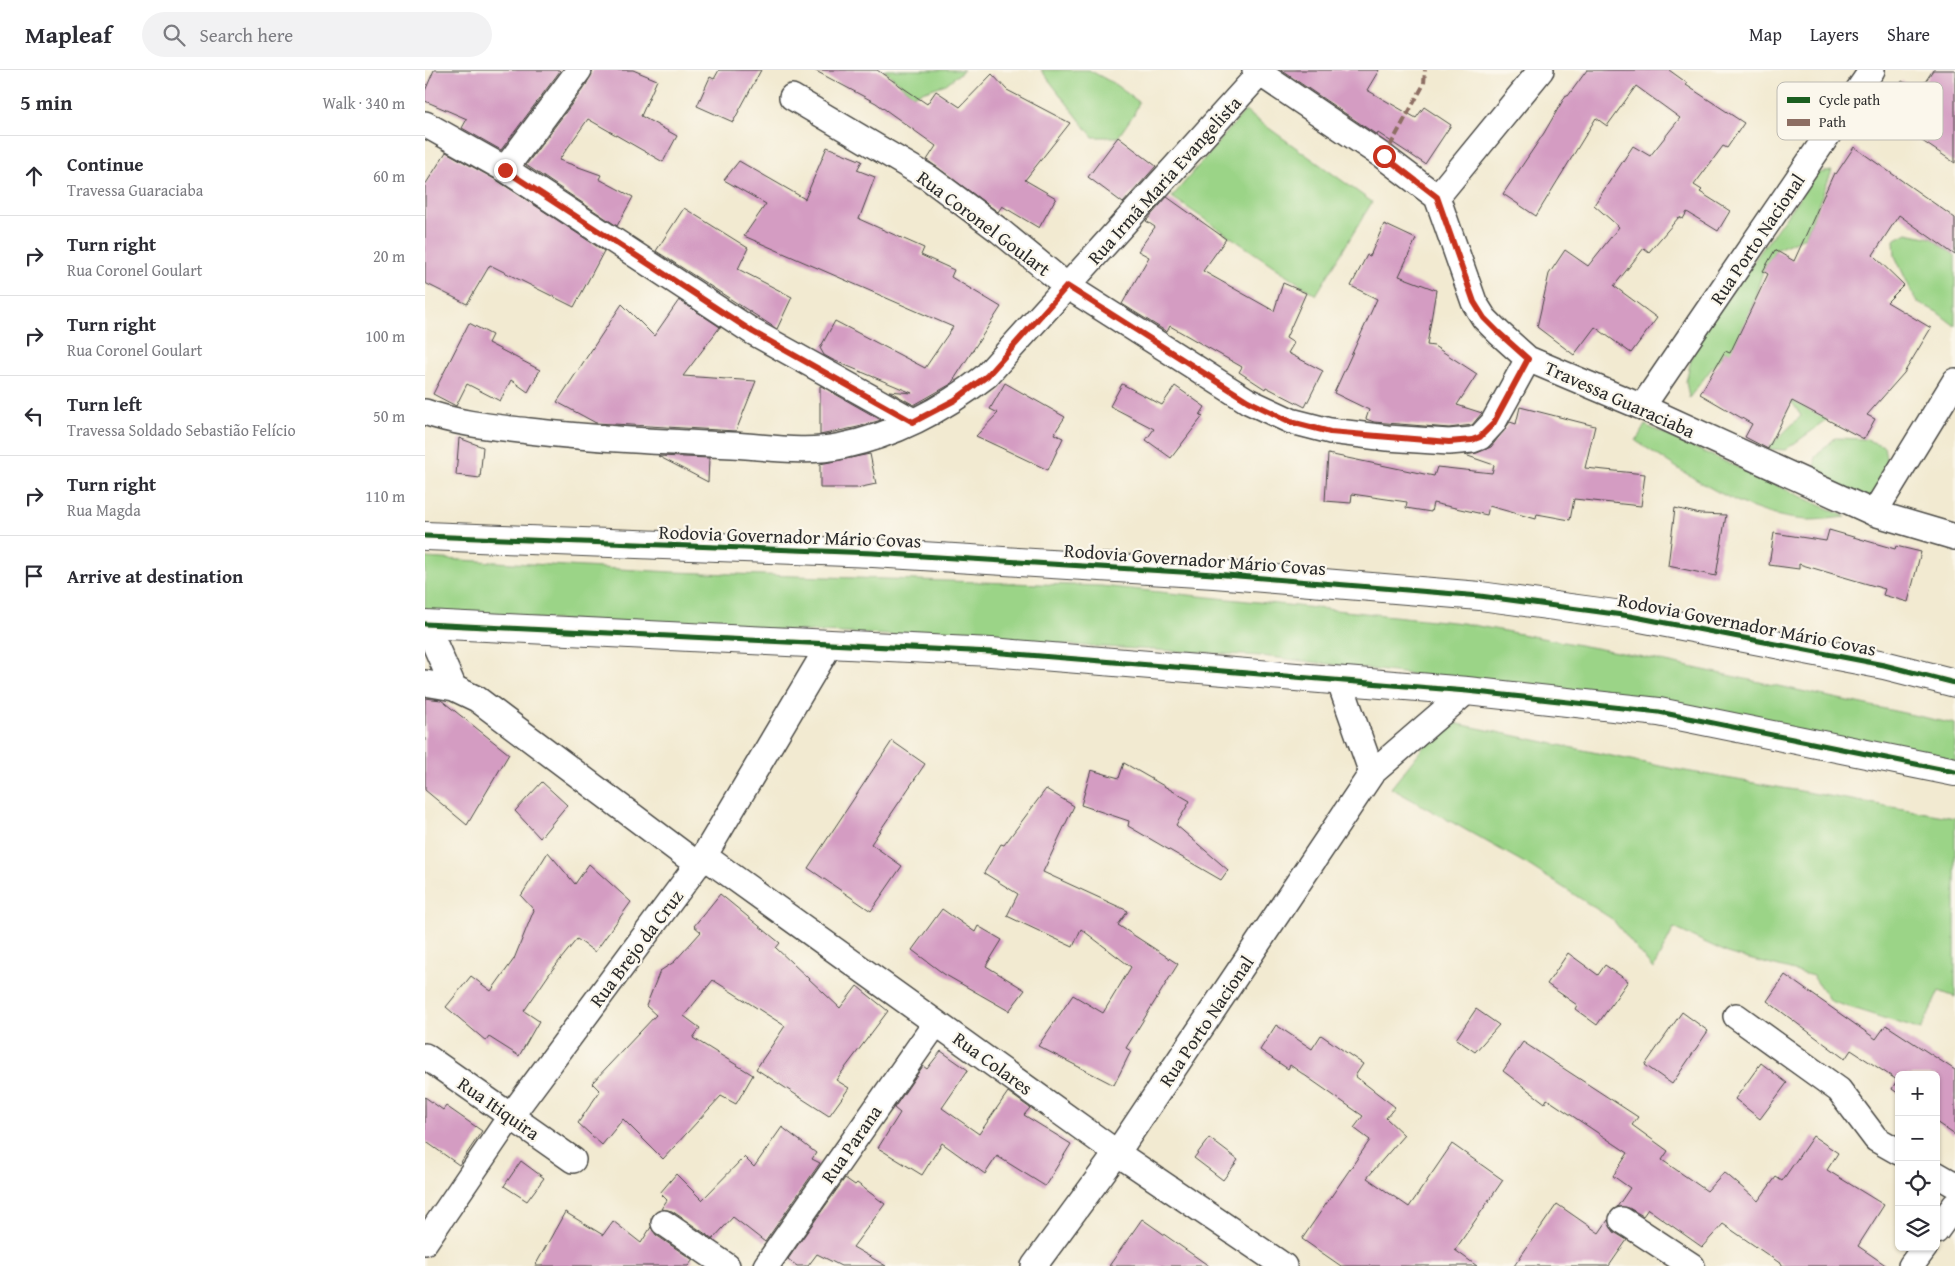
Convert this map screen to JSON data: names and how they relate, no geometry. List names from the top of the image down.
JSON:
{
  "streets": {
    "highway": ["Rodovia Governador Mário Covas"],
    "street": [
      "Rua Irmã Maria Evangelista",
      "Rua Coronel Goulart",
      "Rua Porto Nacional",
      "Travessa Guaraciaba",
      "Rua Brejo da Cruz",
      "Rua Colares",
      "Rua Itiquira",
      "Rua Parana"
    ]
  },
  "crossings": [
    ["Rua Irmã Maria Evangelista", "Rua Coronel Goulart"],
    ["Rua Coronel Goulart", "Travessa Guaraciaba"],
    ["Rua Porto Nacional", "Travessa Guaraciaba"],
    ["Rua Porto Nacional", "Rua Colares"],
    ["Rua Brejo da Cruz", "Rua Colares"],
    ["Rua Brejo da Cruz", "Rua Itiquira"],
    ["Rua Colares", "Rua Parana"]
  ],
  "legend": ["Cycle path", "Path"],
  "page": {
    "header": "Mapleaf",
    "search": "Search here",
    "nav": ["Map", "Layers", "Share"],
    "heading": ["5 min", "Walk · 340 m"],
    "list": [
      ["Continue", "Travessa Guaraciaba", "60 m"],
      ["Turn right", "Rua Coronel Goulart", "20 m"],
      ["Turn right", "Rua Coronel Goulart", "100 m"],
      ["Turn left", "Travessa Soldado Sebastião Felício", "50 m"],
      ["Turn right", "Rua Magda", "110 m"],
      "Arrive at destination"
    ],
    "map_buttons": ["+", "−"]
  }
}
